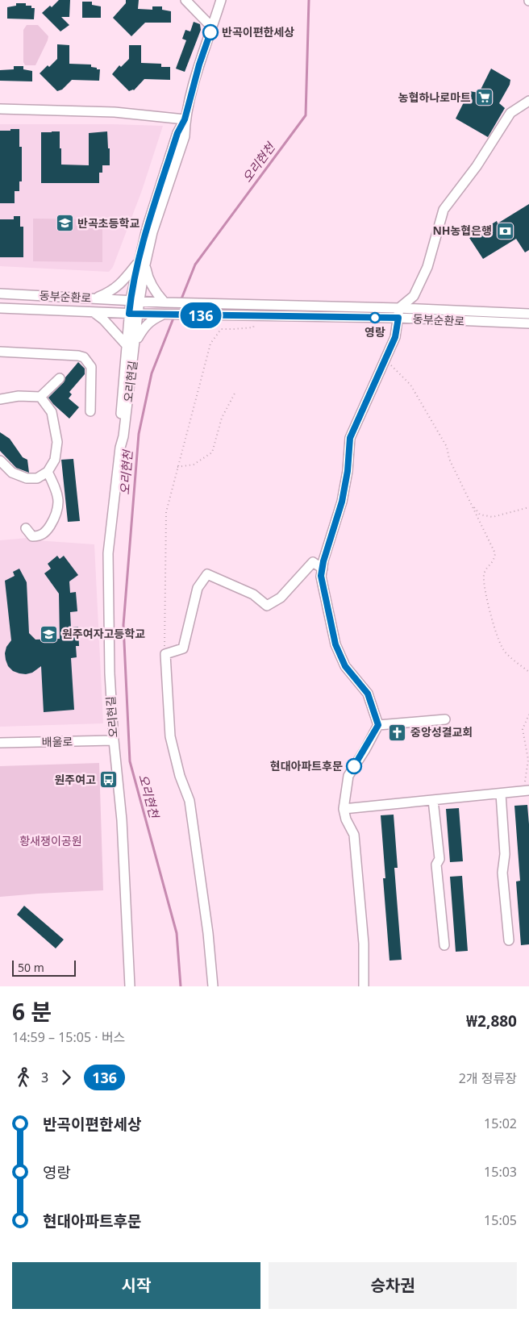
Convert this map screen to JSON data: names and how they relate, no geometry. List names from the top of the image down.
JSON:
{
  "streets": {
    "street": ["동부순환로", "오리현길", "배울로"]
  },
  "crossings": [
    ["동부순환로", "오리현길"],
    ["오리현길", "배울로"]
  ],
  "water": ["오리현천"],
  "parks": ["황새쟁이공원"],
  "places": {
    "other": ["반곡이편한세상", "영랑", "현대아파트후문"],
    "supermarket": ["농협하나로마트"],
    "school or university": ["반곡초등학교", "원주여자고등학교"],
    "bank": ["NH농협은행"],
    "church": ["중앙성결교회"],
    "bus stop": ["원주여고"]
  },
  "lines": ["bus line 136"],
  "scale_bar": "50 m",
  "page": {
    "on_map": "136",
    "scale": "50 m",
    "heading": ["6 분", "14:59 – 15:05 · 버스", "₩2,880"],
    "legs": ["3", "136", "2개 정류장"],
    "list": [
      {
        "name": "반곡이편한세상",
        "value": "15:02"
      },
      {
        "name": "영랑",
        "value": "15:03"
      },
      {
        "name": "현대아파트후문",
        "value": "15:05"
      }
    ],
    "buttons": ["시작", "승차권"]
  }
}
